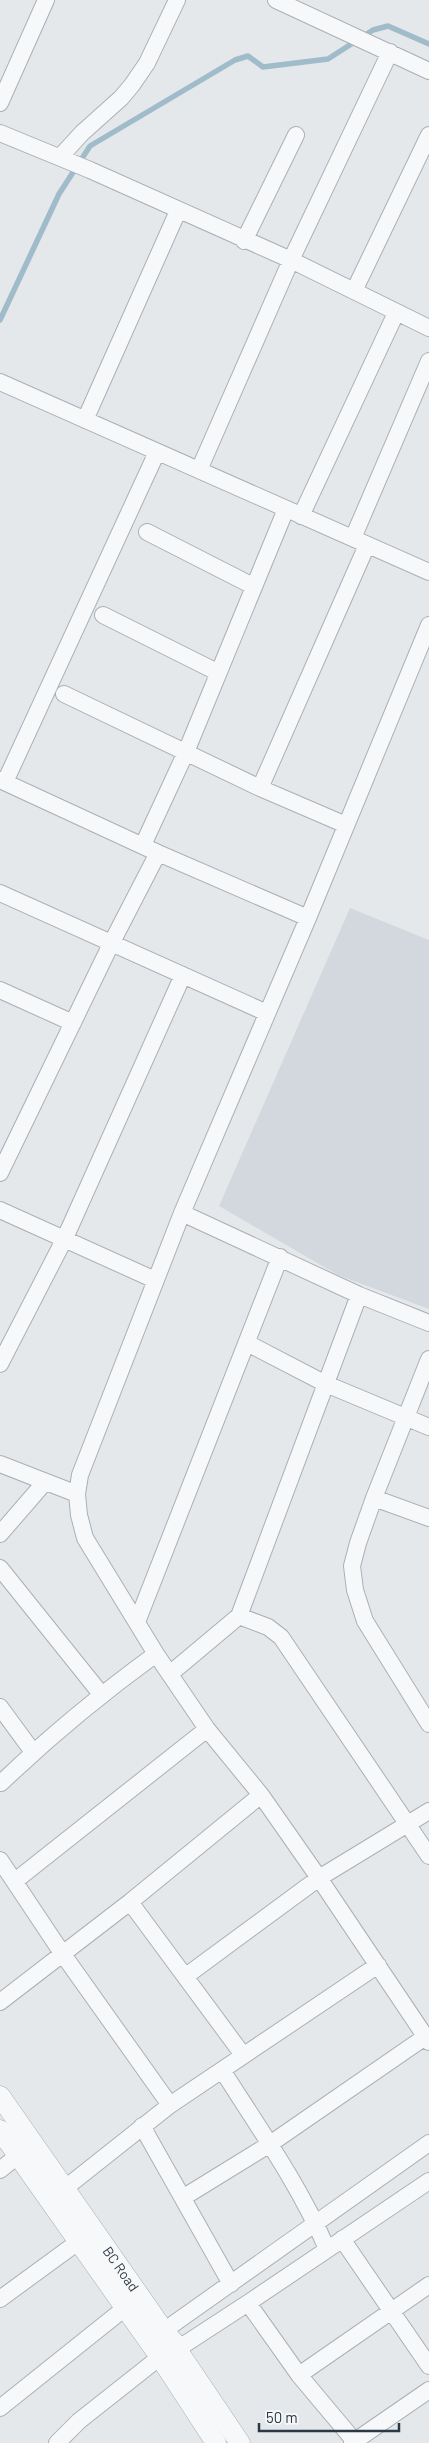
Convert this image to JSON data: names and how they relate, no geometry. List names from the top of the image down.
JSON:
{
  "streets": {
    "street": ["BC Road"]
  },
  "scale_bar": "50 m"
}
